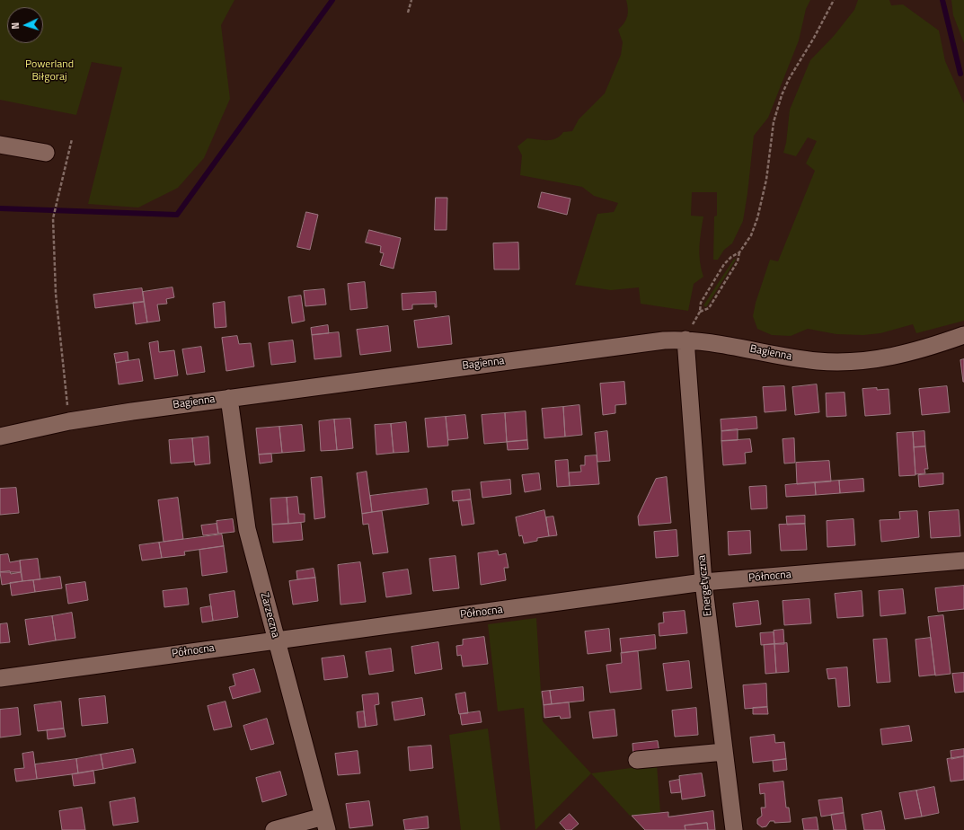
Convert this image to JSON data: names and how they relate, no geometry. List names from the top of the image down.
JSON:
{
  "streets": {
    "street": [
      "Bagienna",
      "Północna",
      "Energetyczna",
      "Zarzeczna"
    ]
  },
  "crossings": [
    ["Bagienna", "Energetyczna"],
    ["Bagienna", "Zarzeczna"],
    ["Północna", "Energetyczna"],
    ["Północna", "Zarzeczna"]
  ],
  "parks": ["Powerland Biłgoraj"],
  "north": "left"
}
